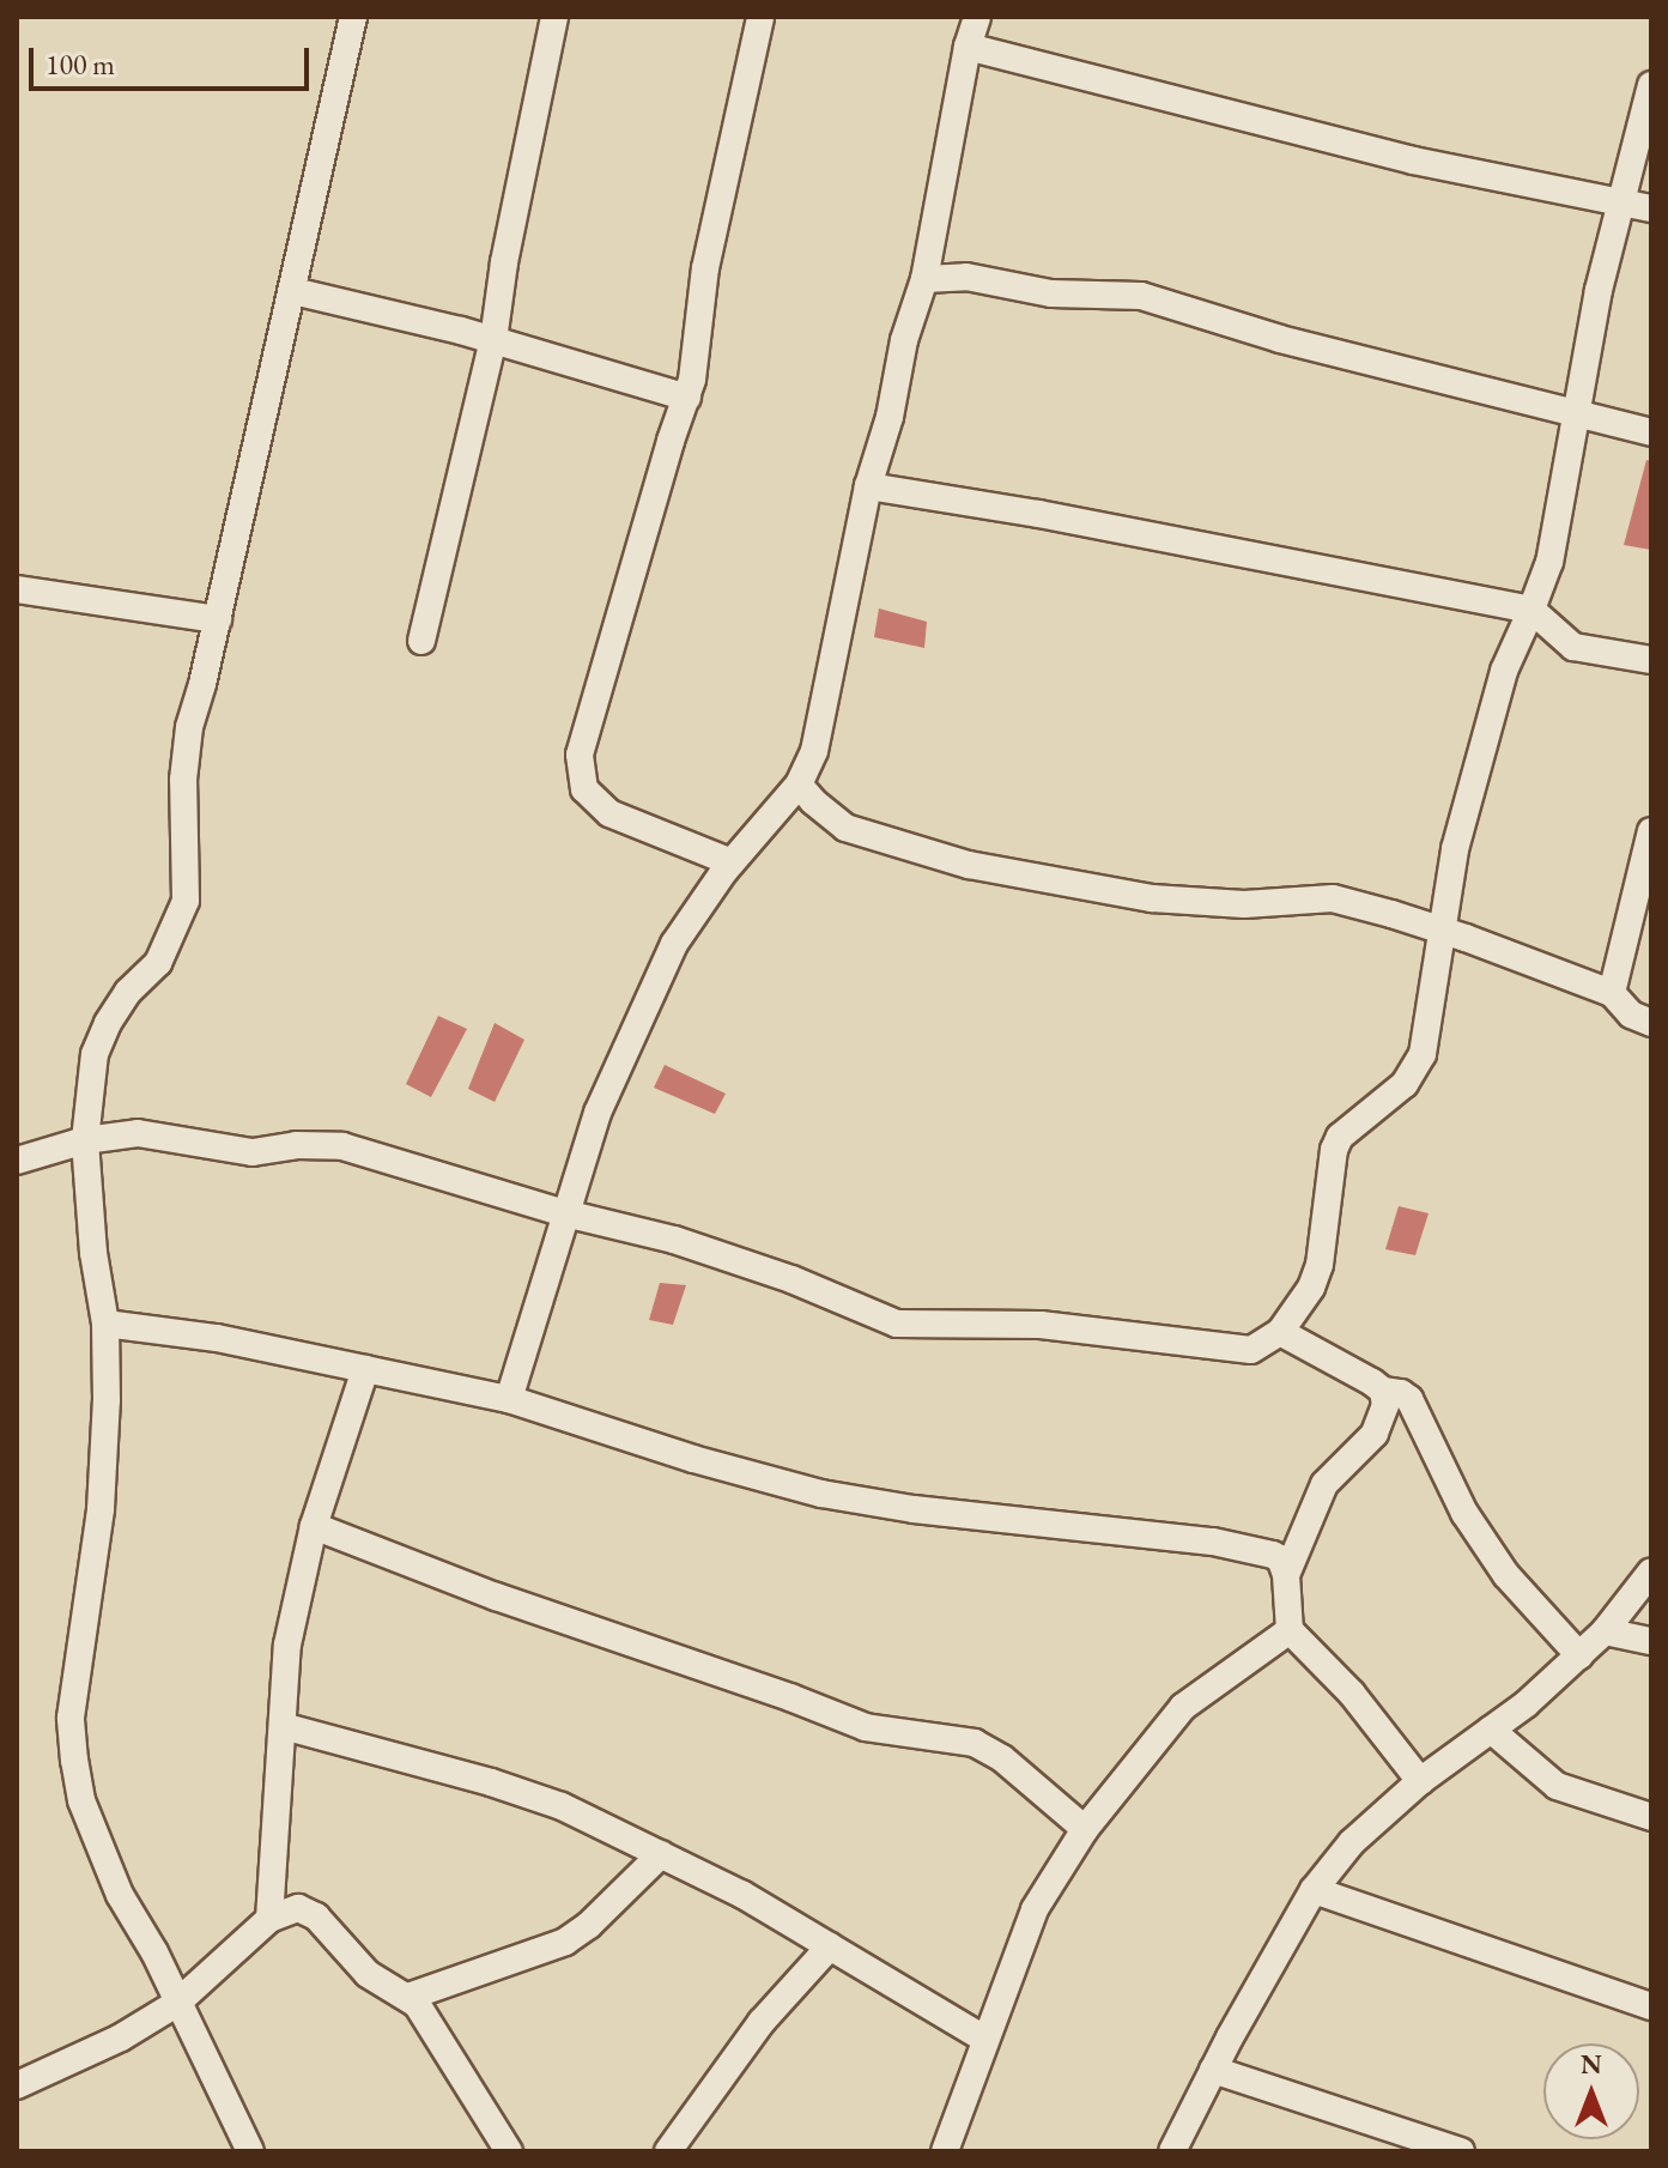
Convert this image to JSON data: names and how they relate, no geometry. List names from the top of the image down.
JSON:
{
  "scale_bar": "100 m",
  "north": "top"
}
